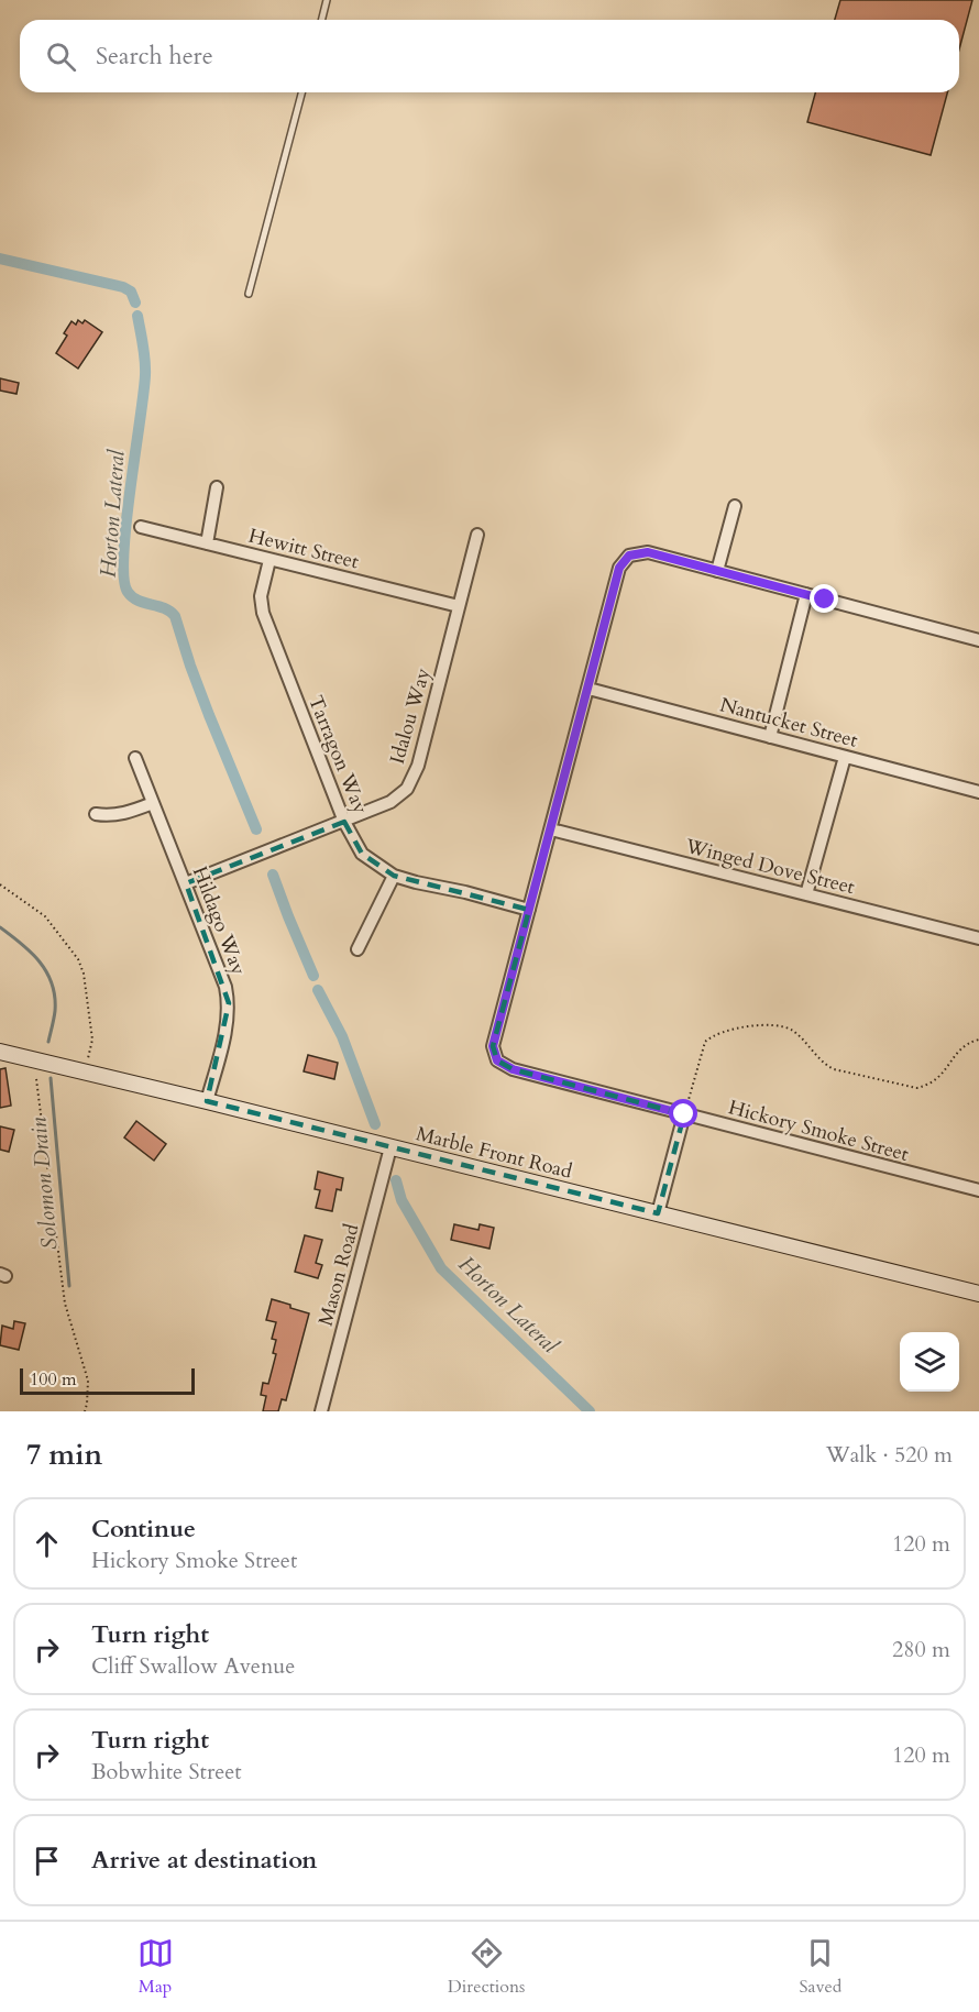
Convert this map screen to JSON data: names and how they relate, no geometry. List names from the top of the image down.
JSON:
{
  "streets": {
    "street": [
      "Hewitt Street",
      "Idalou Way",
      "Nantucket Street",
      "Tarragon Way",
      "Winged Dove Street",
      "Hildago Way",
      "Hickory Smoke Street",
      "Marble Front Road",
      "Mason Road"
    ]
  },
  "crossings": [
    ["Hewitt Street", "Idalou Way"],
    ["Hewitt Street", "Tarragon Way"],
    ["Idalou Way", "Tarragon Way"],
    ["Idalou Way", "Hildago Way"],
    ["Tarragon Way", "Hickory Smoke Street"],
    ["Hildago Way", "Marble Front Road"],
    ["Marble Front Road", "Mason Road"]
  ],
  "water": ["Horton Lateral", "Solomon Drain"],
  "scale_bar": "100 m",
  "page": {
    "search": "Search here",
    "scale": "100 m",
    "heading": ["7 min", "Walk · 520 m"],
    "list": [
      ["Continue", "Hickory Smoke Street", "120 m"],
      ["Turn right", "Cliff Swallow Avenue", "280 m"],
      ["Turn right", "Bobwhite Street", "120 m"],
      "Arrive at destination"
    ],
    "nav": ["Map", "Directions", "Saved"]
  }
}
